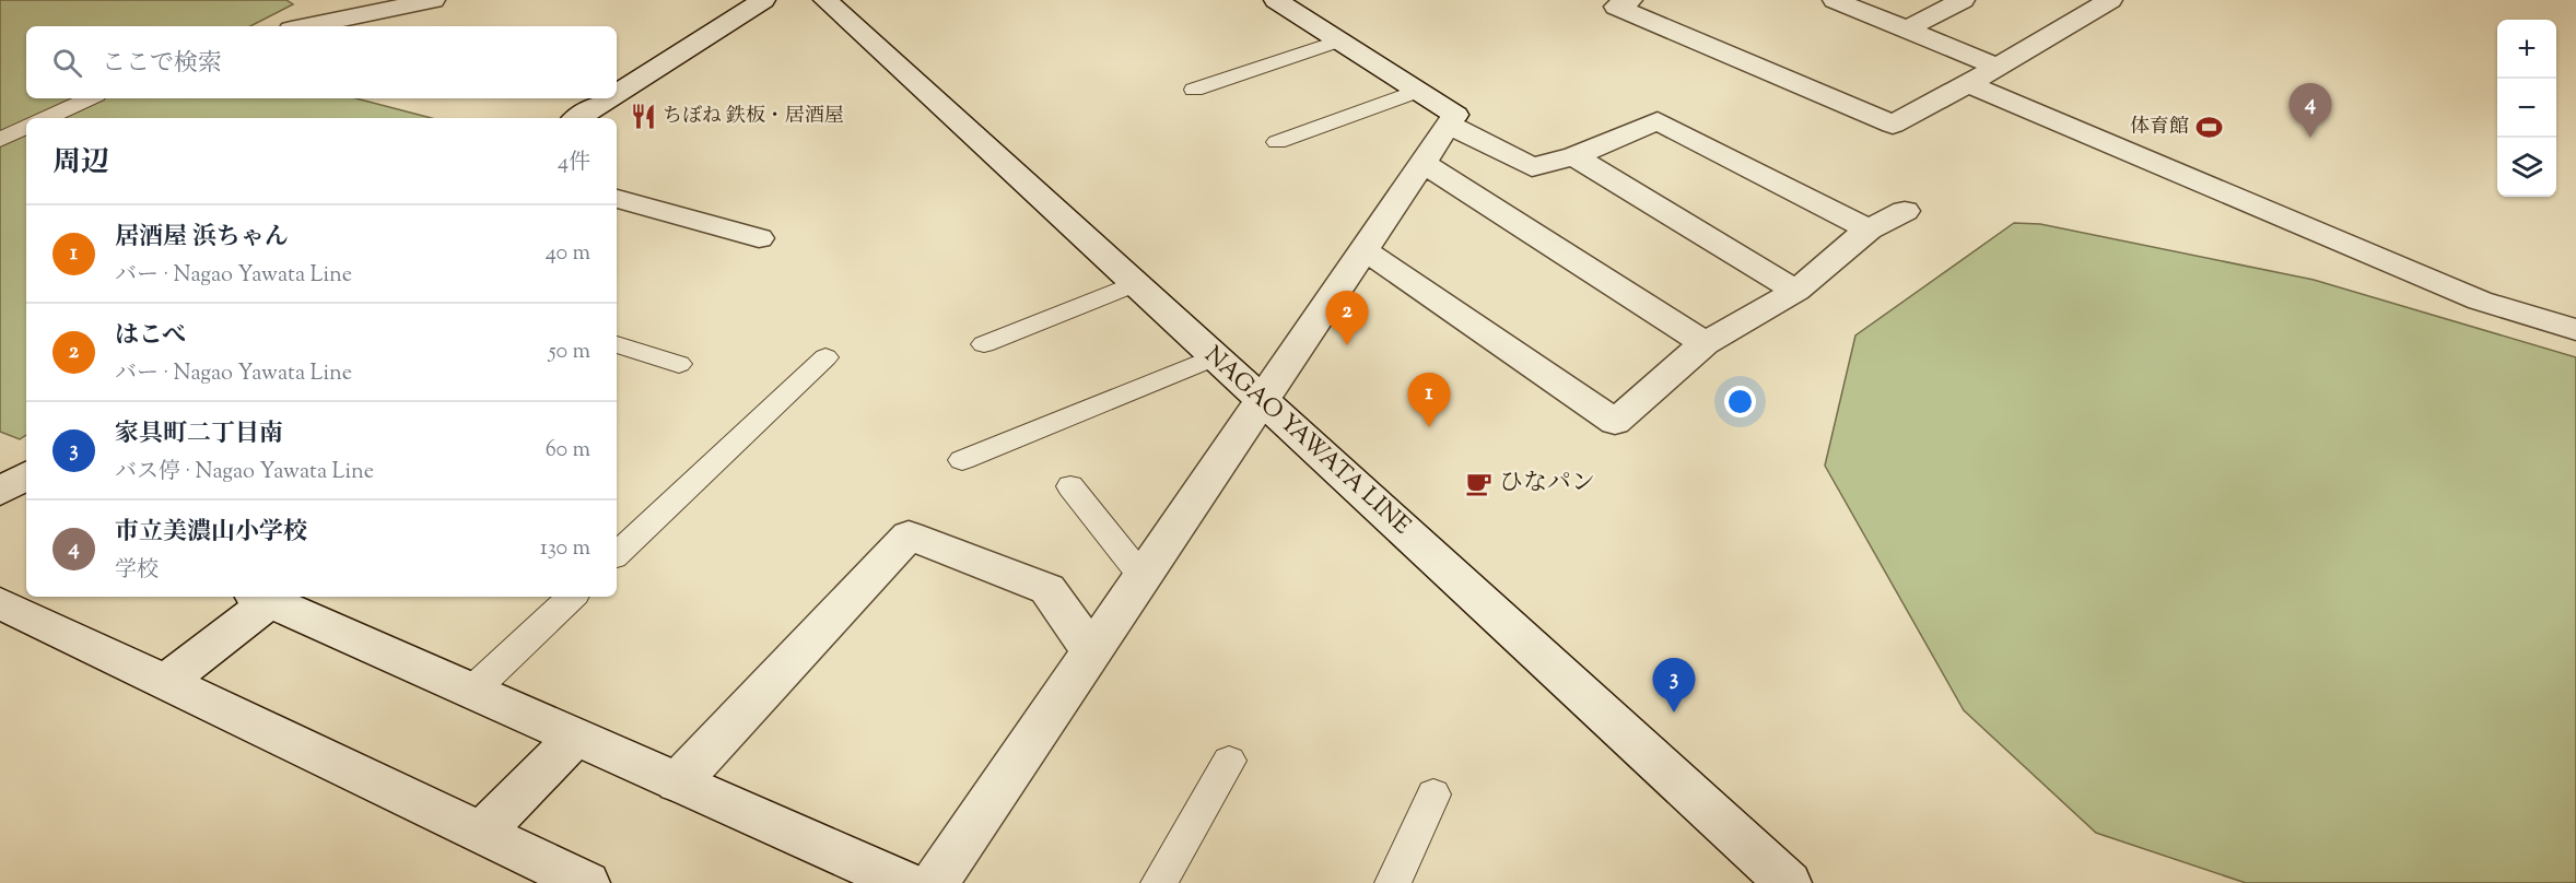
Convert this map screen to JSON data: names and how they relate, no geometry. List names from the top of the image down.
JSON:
{
  "streets": {
    "street": ["NAGAO YAWATA LINE"]
  },
  "places": {
    "restaurant": ["ちぼね 鉄板・居酒屋"],
    "sports": ["体育館"],
    "cafe": ["ひなパン"]
  },
  "page": {
    "map_buttons": ["+", "−"],
    "search": "ここで検索",
    "pins": [
      "4",
      "2",
      "1",
      "3"
    ],
    "heading": ["周辺", "4件"],
    "list": [
      {
        "mark": "1",
        "name": "居酒屋 浜ちゃん",
        "note": "バー · Nagao Yawata Line",
        "value": "40 m"
      },
      {
        "mark": "2",
        "name": "はこべ",
        "note": "バー · Nagao Yawata Line",
        "value": "50 m"
      },
      {
        "mark": "3",
        "name": "家具町二丁目南",
        "note": "バス停 · Nagao Yawata Line",
        "value": "60 m"
      },
      {
        "mark": "4",
        "name": "市立美濃山小学校",
        "note": "学校",
        "value": "130 m"
      }
    ]
  }
}
